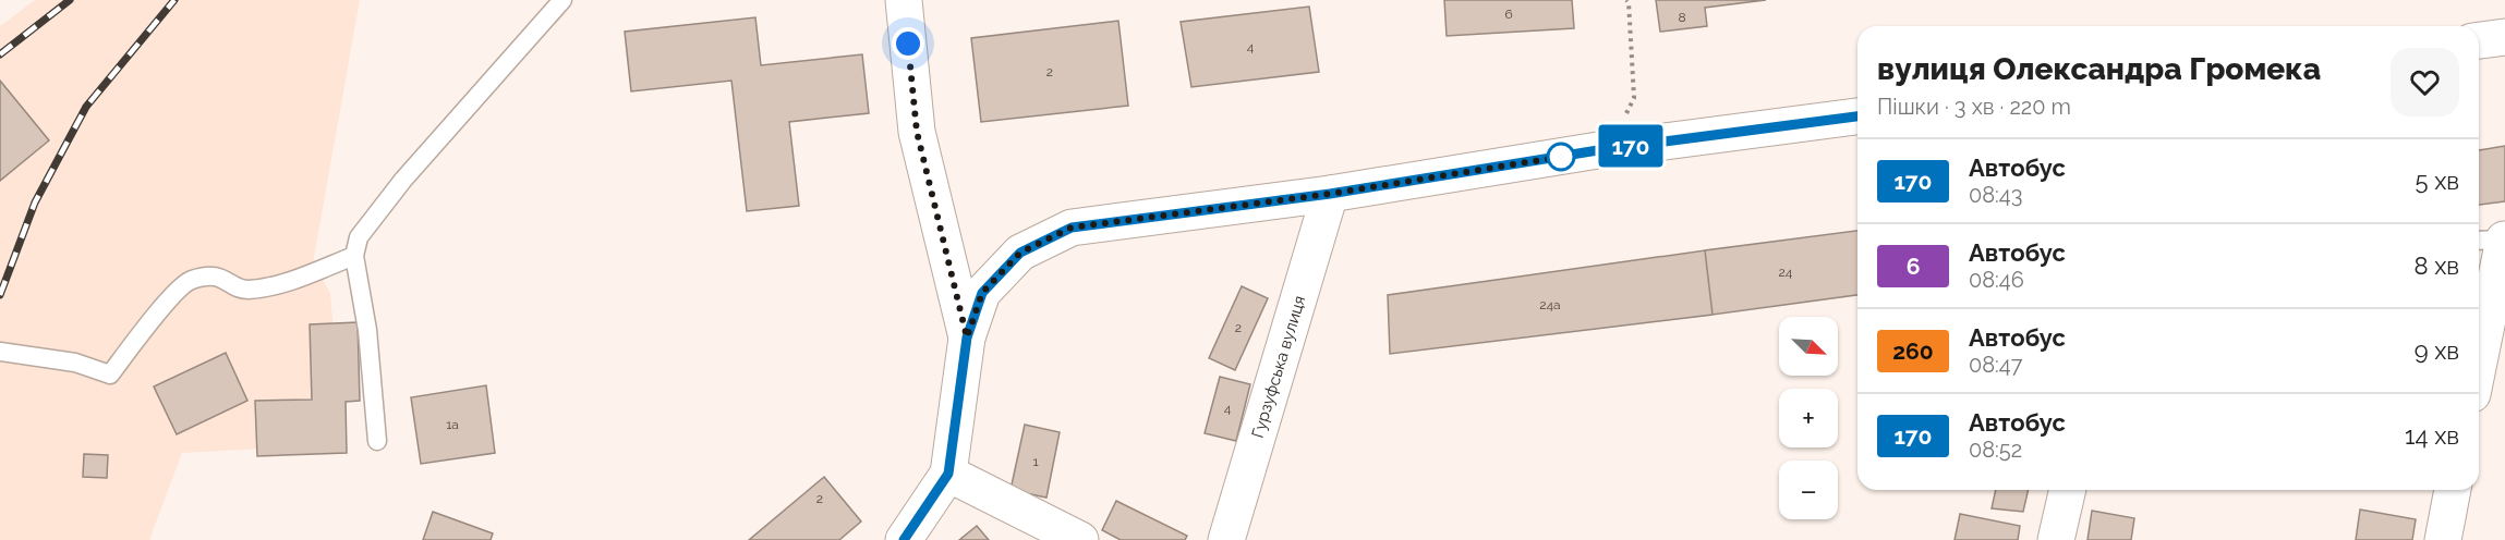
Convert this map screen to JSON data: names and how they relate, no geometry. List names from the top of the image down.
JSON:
{
  "streets": {
    "main road": ["Гурзуфська вулиця"]
  },
  "lines": ["bus line 170"],
  "house_numbers": [
    "6",
    "8",
    "4",
    "2",
    "24",
    "24а",
    "2",
    "4",
    "1а",
    "1",
    "2"
  ],
  "north": "bottom right",
  "page": {
    "on_map": "170",
    "heading": ["вулиця Олександра Громека", "Пішки · 3 хв · 220 m"],
    "list": [
      {
        "mark": "170",
        "name": "Автобус",
        "note": "08:43",
        "value": "5 хв"
      },
      {
        "mark": "6",
        "name": "Автобус",
        "note": "08:46",
        "value": "8 хв"
      },
      {
        "mark": "260",
        "name": "Автобус",
        "note": "08:47",
        "value": "9 хв"
      },
      {
        "mark": "170",
        "name": "Автобус",
        "note": "08:52",
        "value": "14 хв"
      }
    ],
    "map_buttons": ["+", "−"]
  }
}
